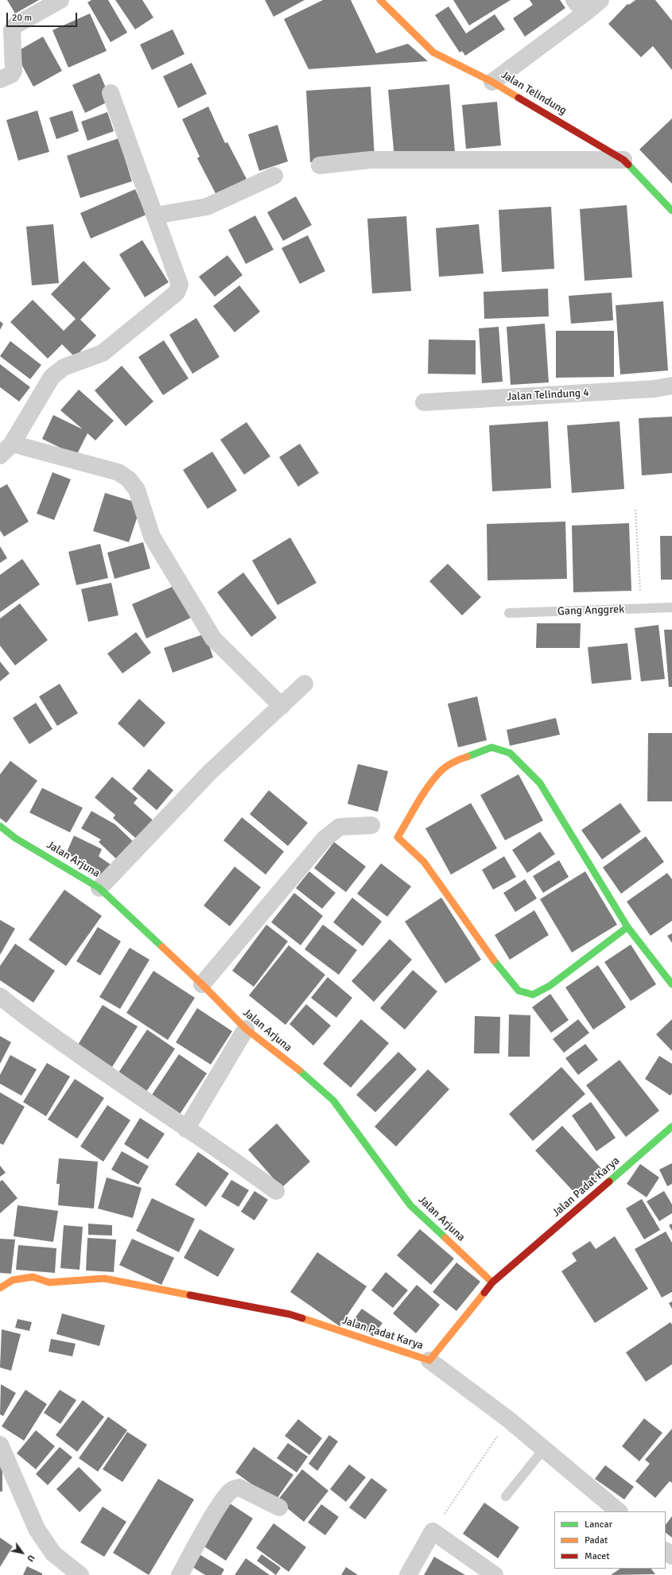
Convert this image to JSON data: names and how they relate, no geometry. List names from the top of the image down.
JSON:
{
  "streets": {
    "street": [
      "Jalan Telindung",
      "Jalan Telindung 4",
      "Jalan Arjuna",
      "Jalan Padat Karya"
    ],
    "lane": ["Gang Anggrek"]
  },
  "crossings": [
    ["Jalan Arjuna", "Jalan Padat Karya"]
  ],
  "legend": ["Lancar", "Padat", "Macet"],
  "scale_bar": "20 m",
  "north": "bottom right"
}
